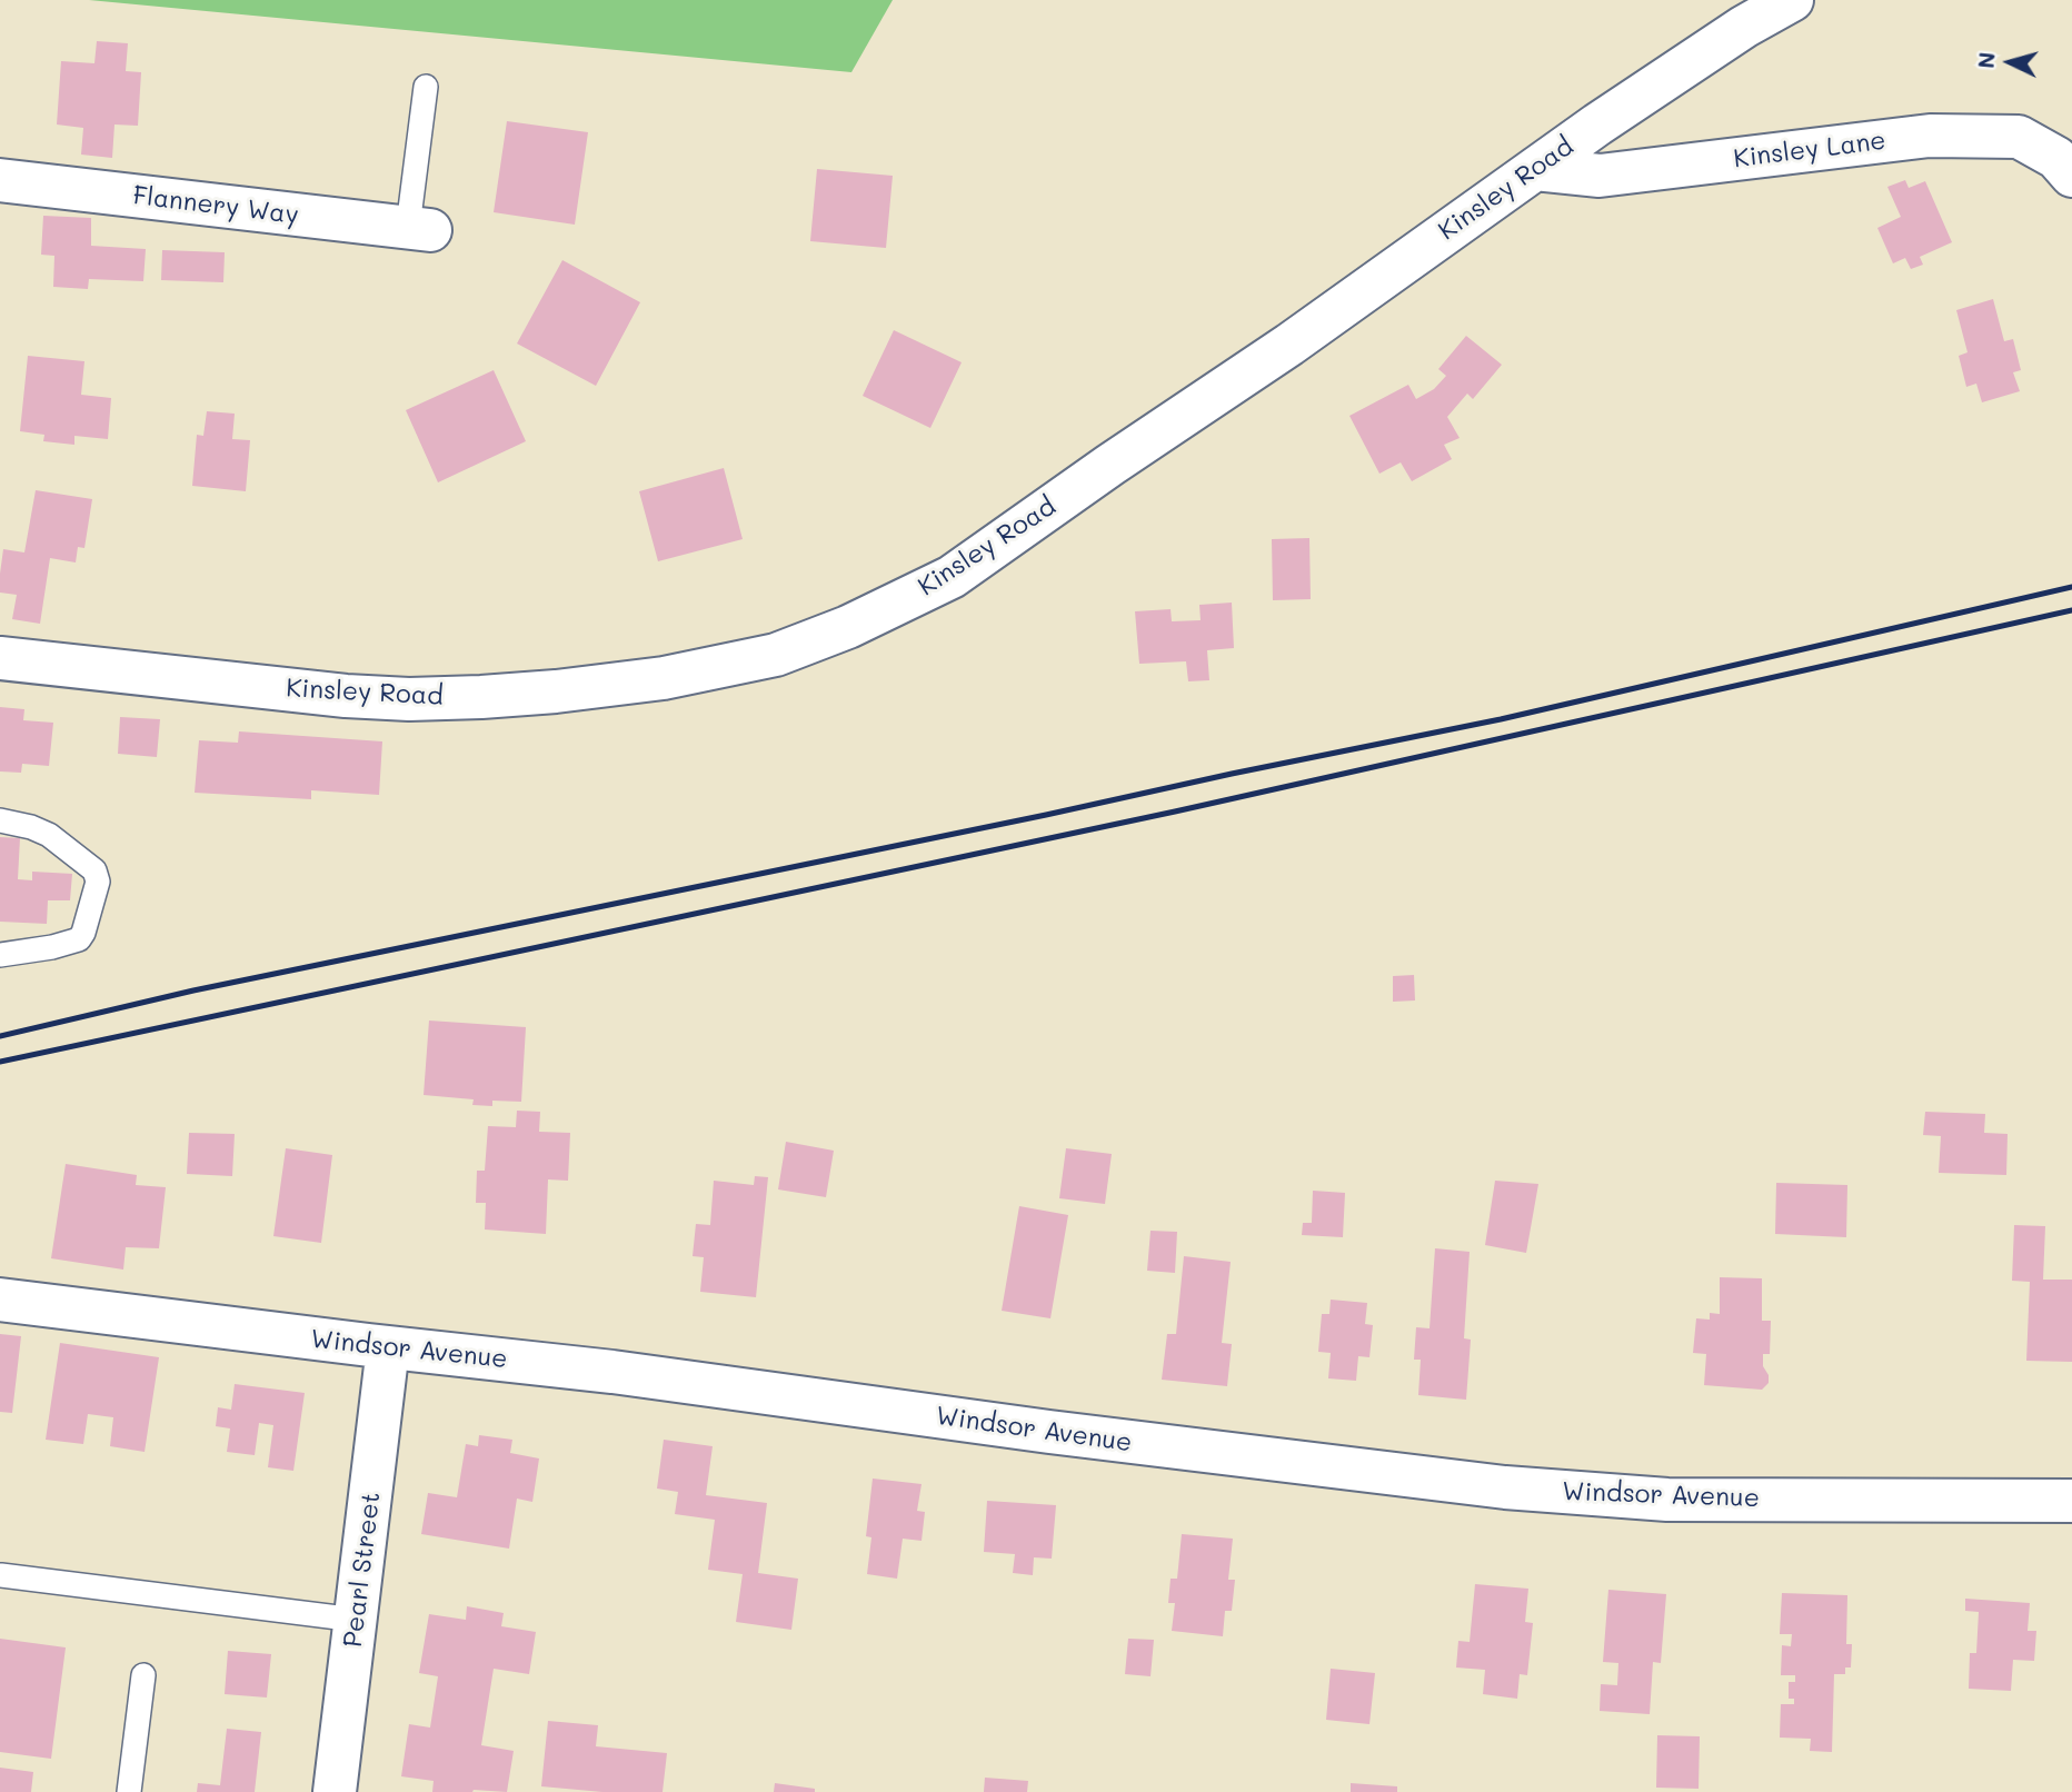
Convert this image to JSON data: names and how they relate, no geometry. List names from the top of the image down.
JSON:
{
  "streets": {
    "street": [
      "Kinsley Lane",
      "Kinsley Road",
      "Flannery Way",
      "Windsor Avenue",
      "Pearl Street"
    ]
  },
  "crossings": [
    ["Kinsley Lane", "Kinsley Road"],
    ["Windsor Avenue", "Pearl Street"]
  ],
  "north": "left"
}
